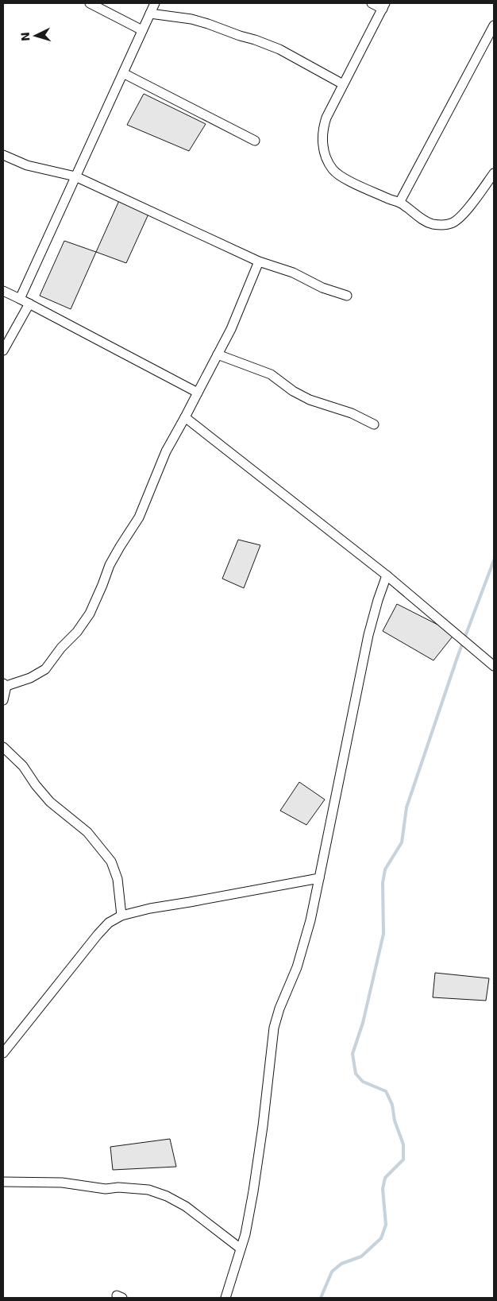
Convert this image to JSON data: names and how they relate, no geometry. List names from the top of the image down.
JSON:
{
  "north": "left"
}
